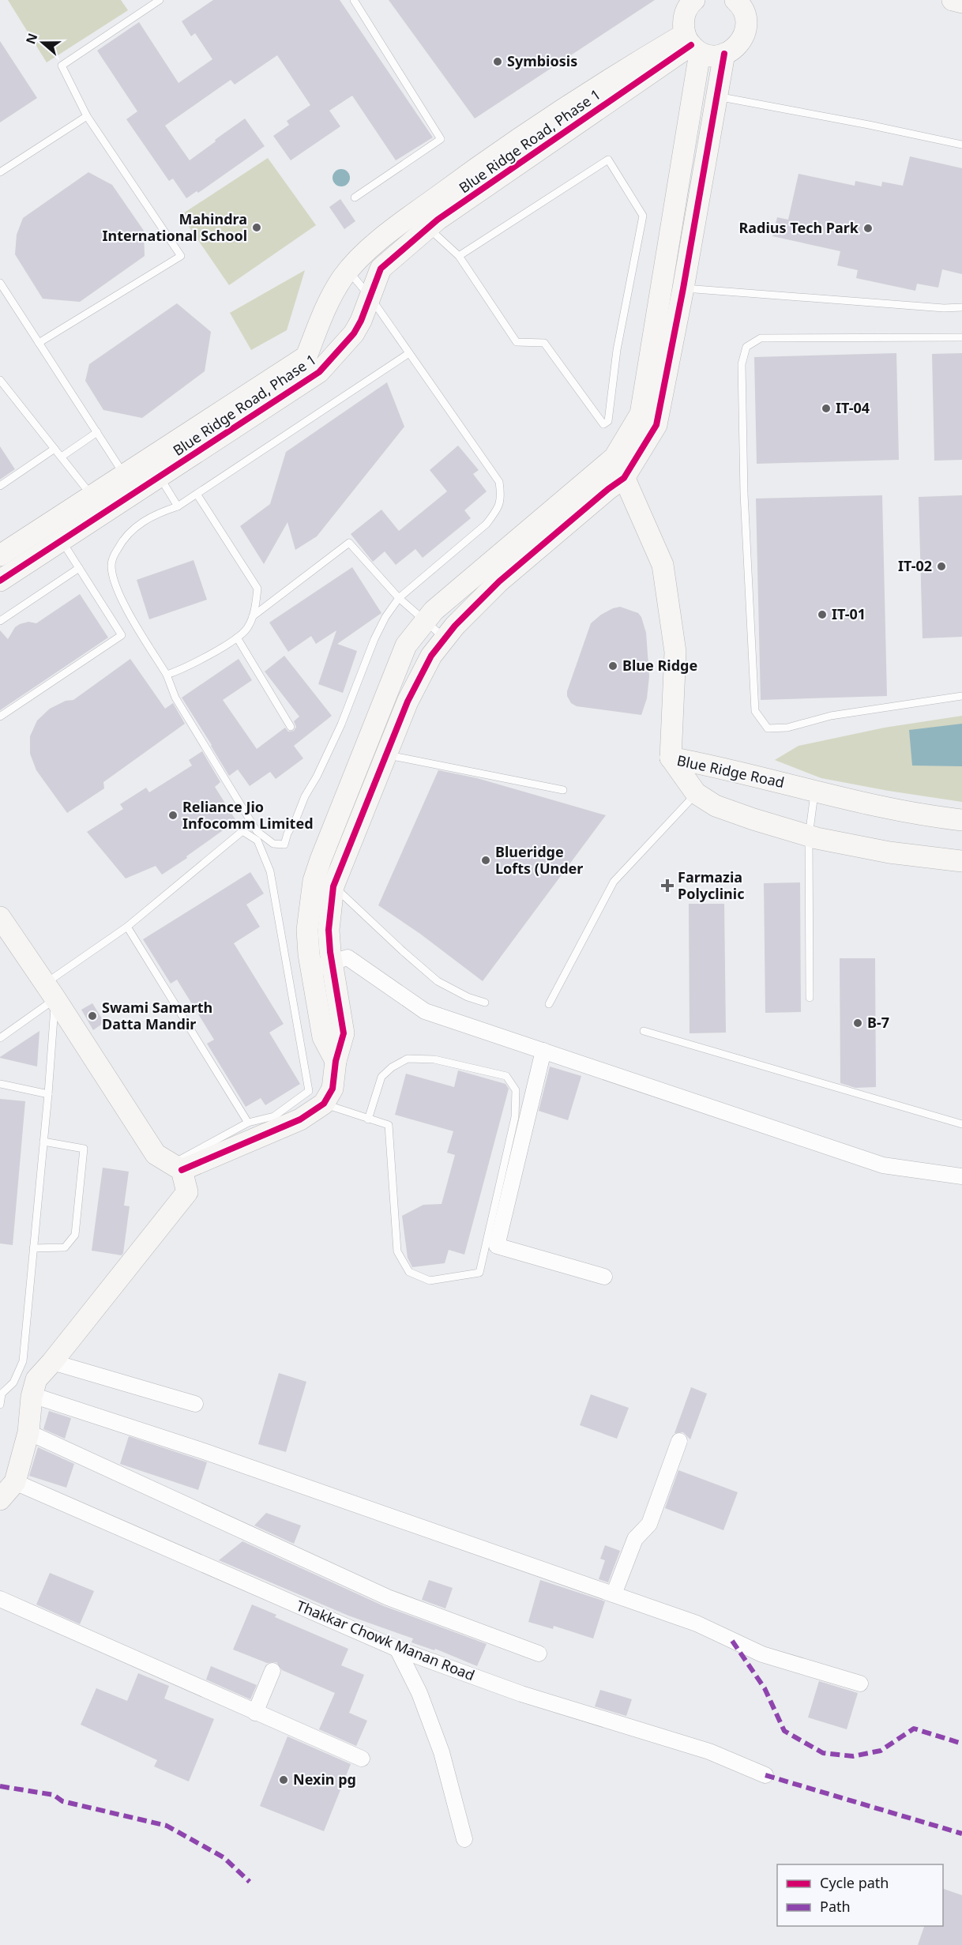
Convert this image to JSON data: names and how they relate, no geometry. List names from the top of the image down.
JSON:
{
  "streets": {
    "street": ["Blue Ridge Road, Phase 1", "Blue Ridge Road", "Thakkar Chowk Manan Road"]
  },
  "places": {
    "other": [
      "Symbiosis",
      "Mahindra International School",
      "Radius Tech Park",
      "IT-04",
      "IT-02",
      "IT-01",
      "Blue Ridge",
      "Reliance Jio Infocomm Limited",
      "Blueridge Lofts (Under",
      "Swami Samarth Datta Mandir",
      "B-7",
      "Nexin pg"
    ],
    "health": ["Farmazia Polyclinic"]
  },
  "legend": ["Cycle path", "Path"],
  "north": "left"
}
